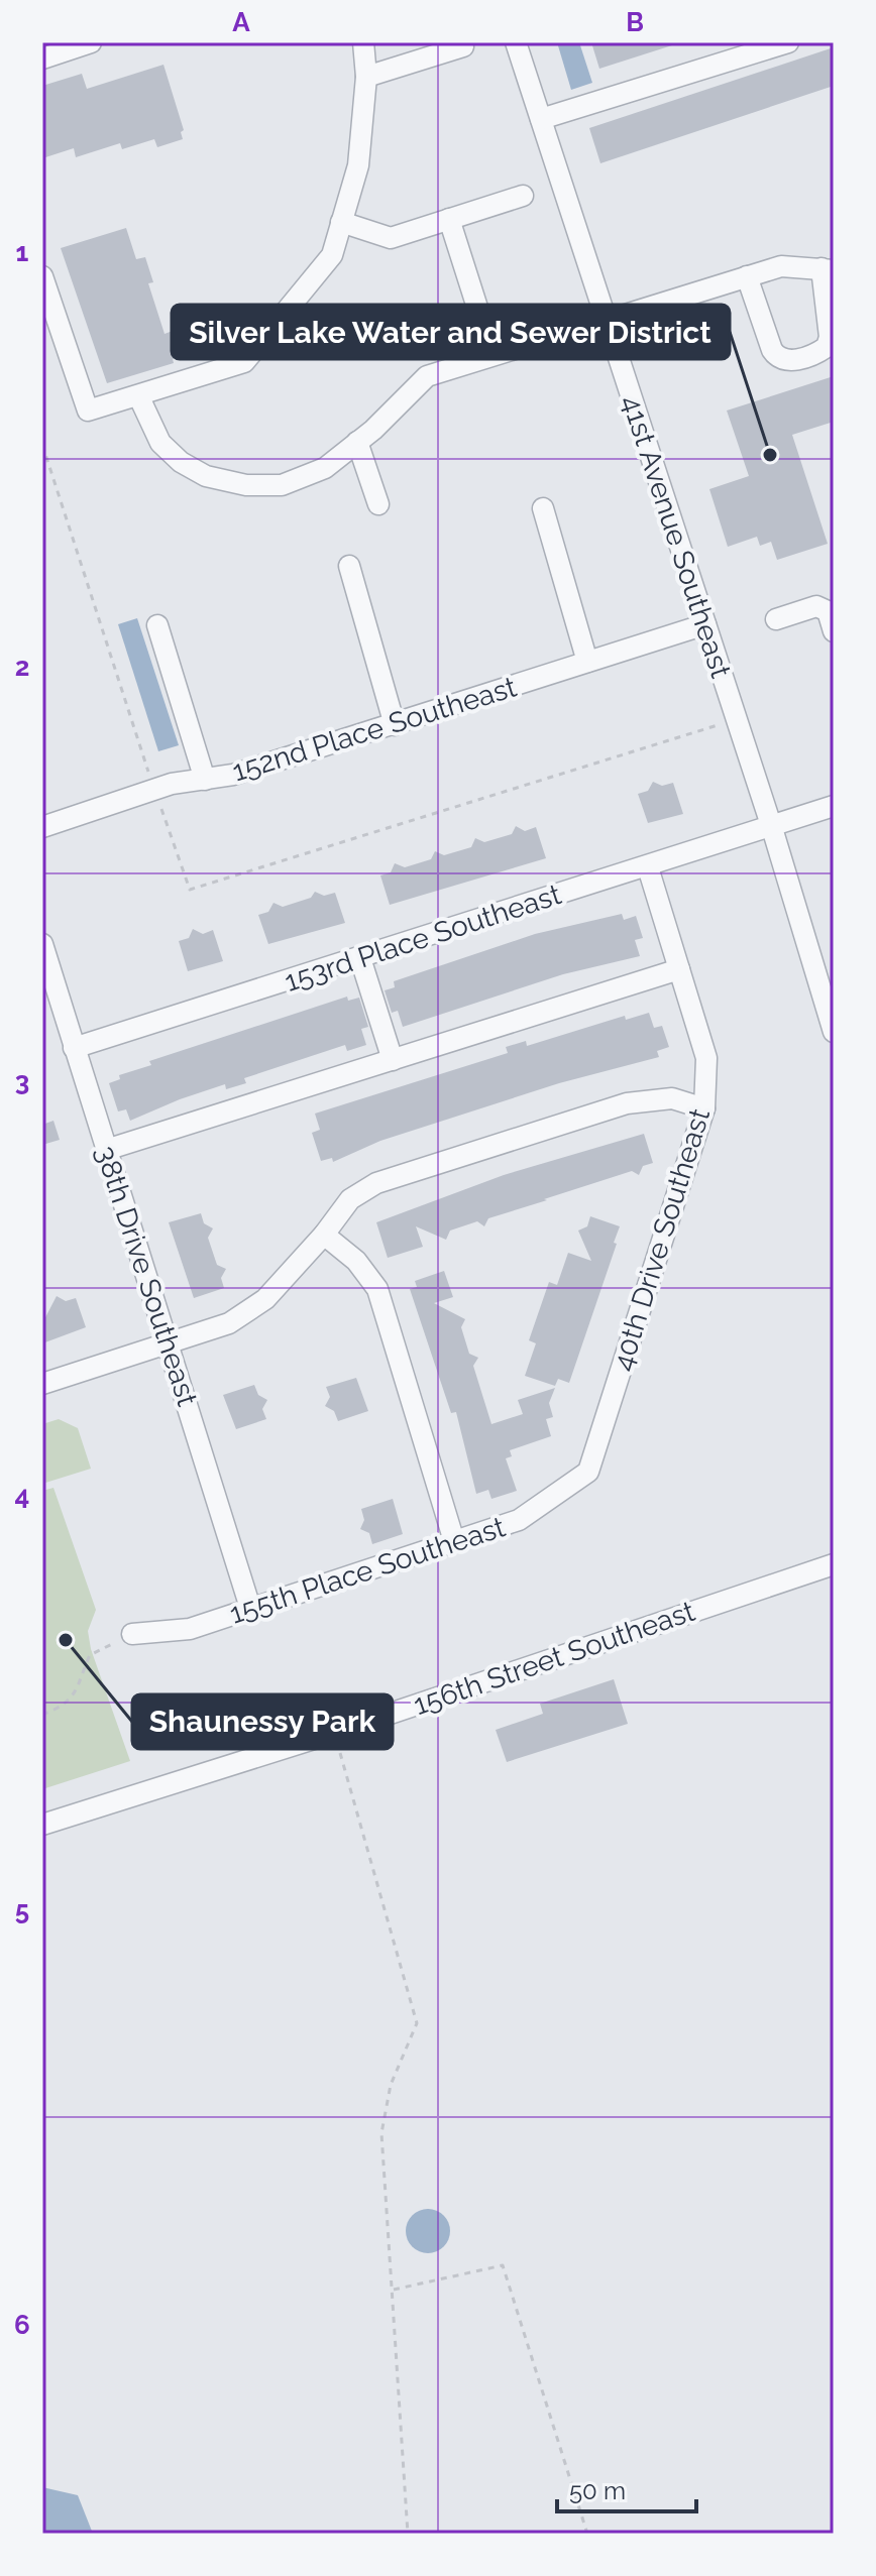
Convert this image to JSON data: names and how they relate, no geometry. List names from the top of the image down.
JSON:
{
  "streets": {
    "street": [
      "41st Avenue Southeast",
      "152nd Place Southeast",
      "153rd Place Southeast",
      "40th Drive Southeast",
      "38th Drive Southeast",
      "155th Place Southeast",
      "156th Street Southeast"
    ]
  },
  "crossings": [
    ["41st Avenue Southeast", "152nd Place Southeast"],
    ["41st Avenue Southeast", "153rd Place Southeast"],
    ["153rd Place Southeast", "40th Drive Southeast"],
    ["153rd Place Southeast", "38th Drive Southeast"],
    ["40th Drive Southeast", "155th Place Southeast"],
    ["38th Drive Southeast", "155th Place Southeast"]
  ],
  "places": ["Silver Lake Water and Sewer District", "Shaunessy Park"],
  "scale_bar": "50 m",
  "grid": {
    "columns": ["A", "B"],
    "rows": [
      "1",
      "2",
      "3",
      "4",
      "5",
      "6"
    ]
  }
}
